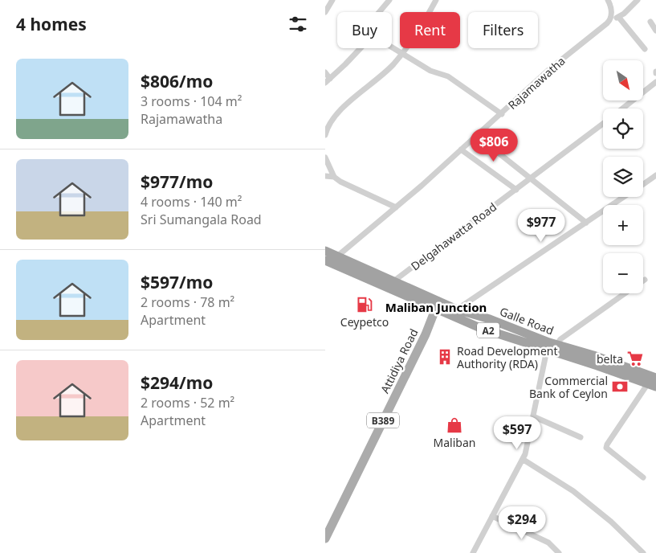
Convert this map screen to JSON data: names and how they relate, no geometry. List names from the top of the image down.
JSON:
{
  "streets": {
    "highway": ["Galle Road", "A2"],
    "main road": ["Attidiya Road", "B389"],
    "street": ["Rajamawatha", "Delgahawatta Road"]
  },
  "crossings": [
    ["Rajamawatha", "Galle Road"],
    ["Delgahawatta Road", "Galle Road"],
    ["Galle Road", "Attidiya Road"]
  ],
  "districts": ["Maliban Junction"],
  "places": {
    "fuel station": ["Ceypetco"],
    "building": ["Road Development Authority (RDA)"],
    "supermarket": ["belta"],
    "bank": ["Commercial Bank of Ceylon"],
    "shop": ["Maliban"]
  },
  "north": "bottom right",
  "page": {
    "heading": "4 homes",
    "chip": ["Buy", "Rent", "Filters"],
    "list": [
      {
        "name": "$806/mo",
        "note": "3 rooms · 104 m² · Rajamawatha"
      },
      {
        "name": "$977/mo",
        "note": "4 rooms · 140 m² · Sri Sumangala Road"
      },
      {
        "name": "$597/mo",
        "note": "2 rooms · 78 m² · Apartment"
      },
      {
        "name": "$294/mo",
        "note": "2 rooms · 52 m² · Apartment"
      }
    ],
    "map_buttons": ["+", "−"],
    "price": [
      "$806",
      "$977",
      "$597",
      "$294"
    ]
  }
}
